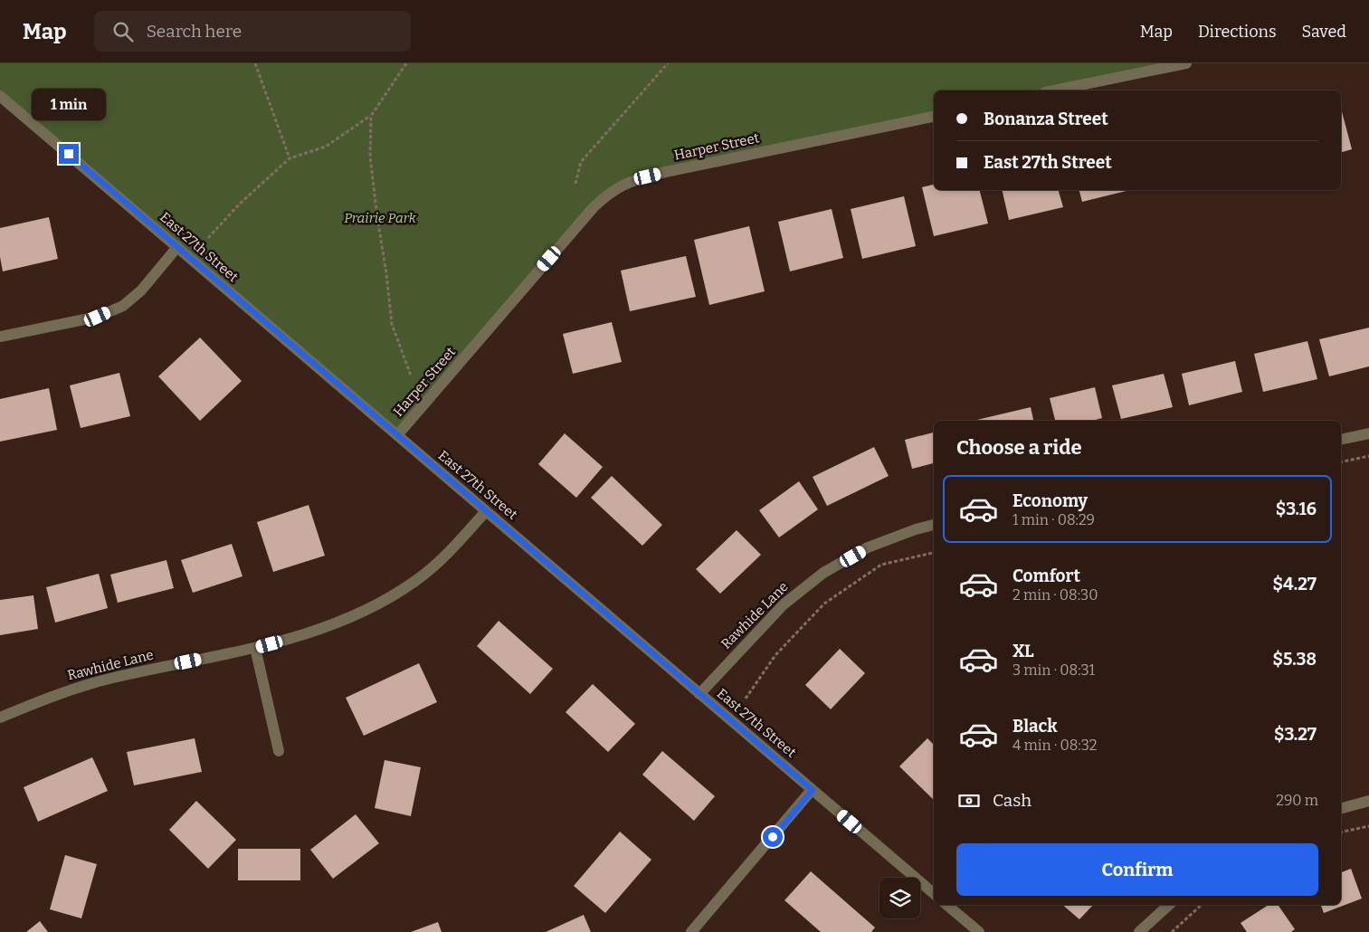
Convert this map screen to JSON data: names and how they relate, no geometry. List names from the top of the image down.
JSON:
{
  "streets": {
    "street": ["Harper Street", "East 27th Street", "Rawhide Lane"]
  },
  "crossings": [
    ["Harper Street", "East 27th Street"],
    ["East 27th Street", "Rawhide Lane"]
  ],
  "parks": ["Prairie Park"],
  "page": {
    "header": "Map",
    "search": "Search here",
    "nav": ["Map", "Directions", "Saved"],
    "bubble": "1 min",
    "banner": ["Bonanza Street", "East 27th Street"],
    "heading": "Choose a ride",
    "list": [
      {
        "name": "Economy",
        "note": "1 min · 08:29",
        "value": "$3.16"
      },
      {
        "name": "Comfort",
        "note": "2 min · 08:30",
        "value": "$4.27"
      },
      {
        "name": "XL",
        "note": "3 min · 08:31",
        "value": "$5.38"
      },
      {
        "name": "Black",
        "note": "4 min · 08:32",
        "value": "$3.27"
      }
    ],
    "pay": ["Cash", "290 m"],
    "buttons": "Confirm"
  }
}
